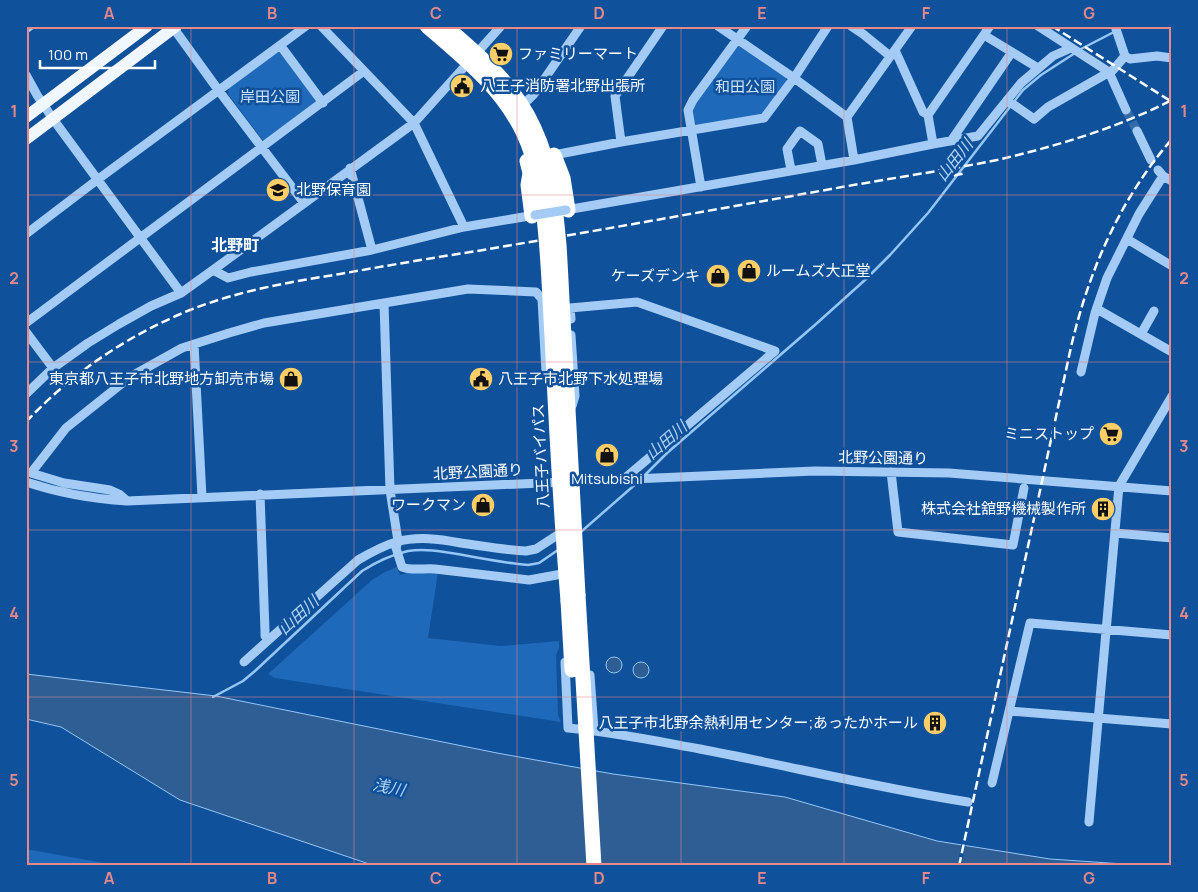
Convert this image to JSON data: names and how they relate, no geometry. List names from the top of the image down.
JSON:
{
  "streets": {
    "highway": ["八王子バイパス"],
    "street": ["北野公園通り"]
  },
  "crossings": [
    ["八王子バイパス", "北野公園通り"]
  ],
  "districts": ["北野町"],
  "water": ["山田川", "浅川"],
  "parks": ["和田公園", "岸田公園"],
  "places": {
    "supermarket": ["ファミリーマート", "ミニストップ"],
    "public building": ["八王子消防署北野出張所", "八王子市北野下水処理場"],
    "school or university": ["北野保育園"],
    "shop": [
      "ルームズ大正堂",
      "ケーズデンキ",
      "東京都八王子市北野地方卸売市場",
      "Mitsubishi",
      "ワークマン"
    ],
    "building": ["株式会社舘野機械製作所", "八王子市北野余熱利用センター;あったかホール"]
  },
  "scale_bar": "100 m",
  "grid": {
    "columns": [
      "A",
      "B",
      "C",
      "D",
      "E",
      "F",
      "G"
    ],
    "rows": [
      "1",
      "2",
      "3",
      "4",
      "5"
    ]
  }
}
